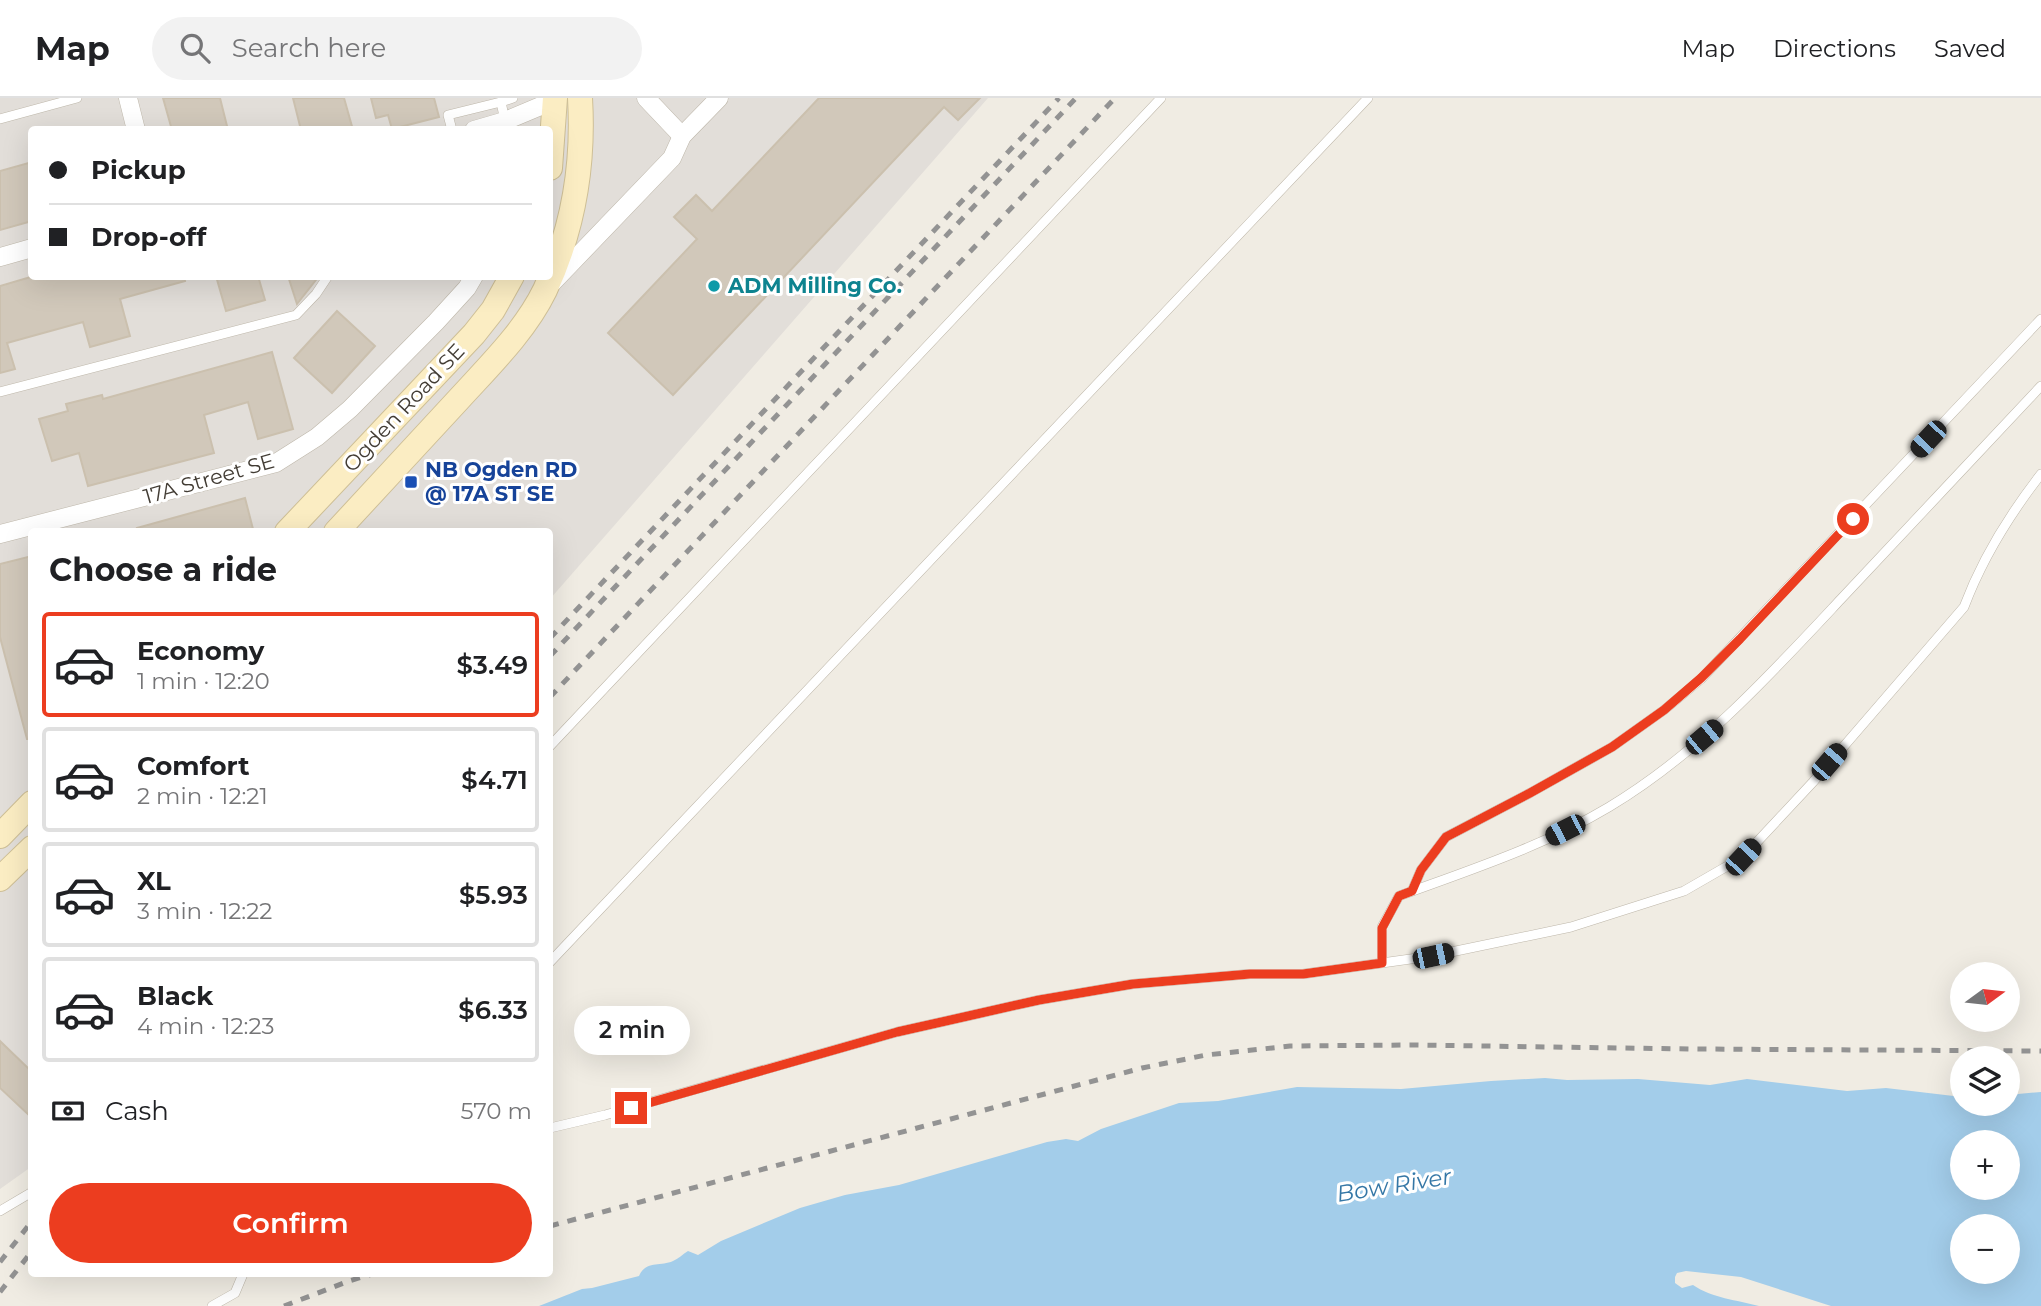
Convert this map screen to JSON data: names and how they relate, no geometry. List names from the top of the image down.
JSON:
{
  "streets": {
    "street": ["Ogden Road SE", "17A Street SE"]
  },
  "water": ["Bow River"],
  "places": {
    "other": ["ADM Milling Co."],
    "transit": ["NB Ogden RD @ 17A ST SE"]
  },
  "north": "right",
  "page": {
    "header": "Map",
    "search": "Search here",
    "nav": ["Map", "Directions", "Saved"],
    "banner": ["Pickup", "Drop-off"],
    "heading": "Choose a ride",
    "list": [
      {
        "name": "Economy",
        "note": "1 min · 12:20",
        "value": "$3.49"
      },
      {
        "name": "Comfort",
        "note": "2 min · 12:21",
        "value": "$4.71"
      },
      {
        "name": "XL",
        "note": "3 min · 12:22",
        "value": "$5.93"
      },
      {
        "name": "Black",
        "note": "4 min · 12:23",
        "value": "$6.33"
      }
    ],
    "map_buttons": ["+", "−"],
    "bubble": "2 min",
    "pay": ["Cash", "570 m"],
    "buttons": "Confirm"
  }
}
